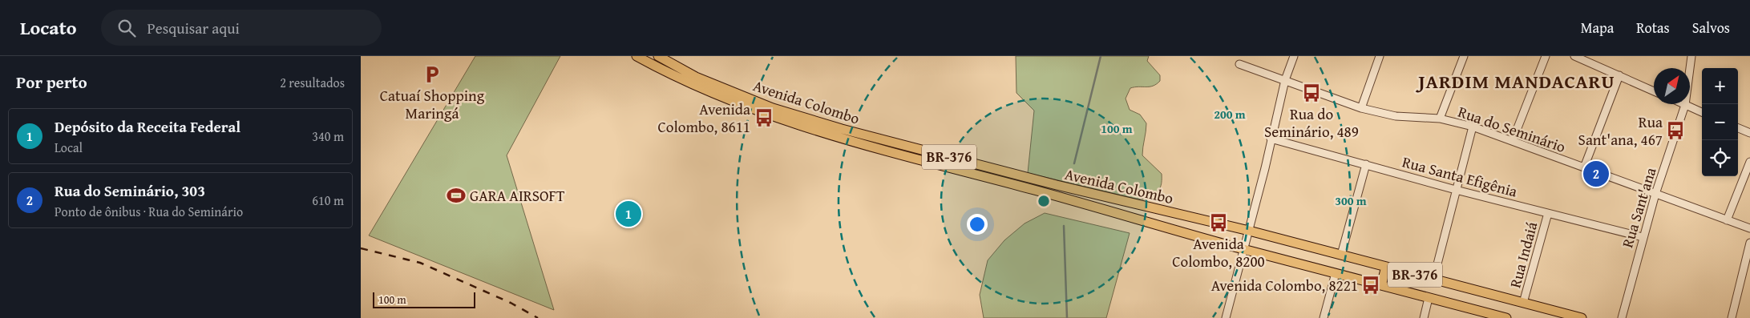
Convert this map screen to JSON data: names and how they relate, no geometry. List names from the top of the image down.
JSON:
{
  "streets": {
    "main road": ["Avenida Colombo", "BR-376"],
    "street": [
      "Rua do Seminário",
      "Rua Santa Efigênia",
      "Rua Sant'ana",
      "Rua Indaiá"
    ]
  },
  "crossings": [
    ["Avenida Colombo", "Rua Indaiá"],
    ["Rua do Seminário", "Rua Sant'ana"],
    ["Rua Santa Efigênia", "Rua Sant'ana"],
    ["Rua Santa Efigênia", "Rua Indaiá"]
  ],
  "districts": ["JARDIM MANDACARU"],
  "places": {
    "parking": ["Catuaí Shopping Maringá"],
    "bus stop": [
      "Rua do Seminário, 489",
      "Avenida Colombo, 8611",
      "Rua Sant'ana, 467",
      "Avenida Colombo, 8200",
      "Avenida Colombo, 8221"
    ],
    "sports": ["GARA AIRSOFT"]
  },
  "scale_bar": "100 m",
  "north": "top right",
  "page": {
    "header": "Locato",
    "search": "Pesquisar aqui",
    "nav": ["Mapa", "Rotas", "Salvos"],
    "heading": ["Por perto", "2 resultados"],
    "map_buttons": ["+", "−"],
    "list": [
      {
        "mark": "1",
        "name": "Depósito da Receita Federal",
        "note": "Local",
        "value": "340 m"
      },
      {
        "mark": "2",
        "name": "Rua do Seminário, 303",
        "note": "Ponto de ônibus · Rua do Seminário",
        "value": "610 m"
      }
    ],
    "pins": ["2", "1"],
    "scale": "100 m"
  },
  "rings": ["200 m", "100 m", "300 m"]
}
